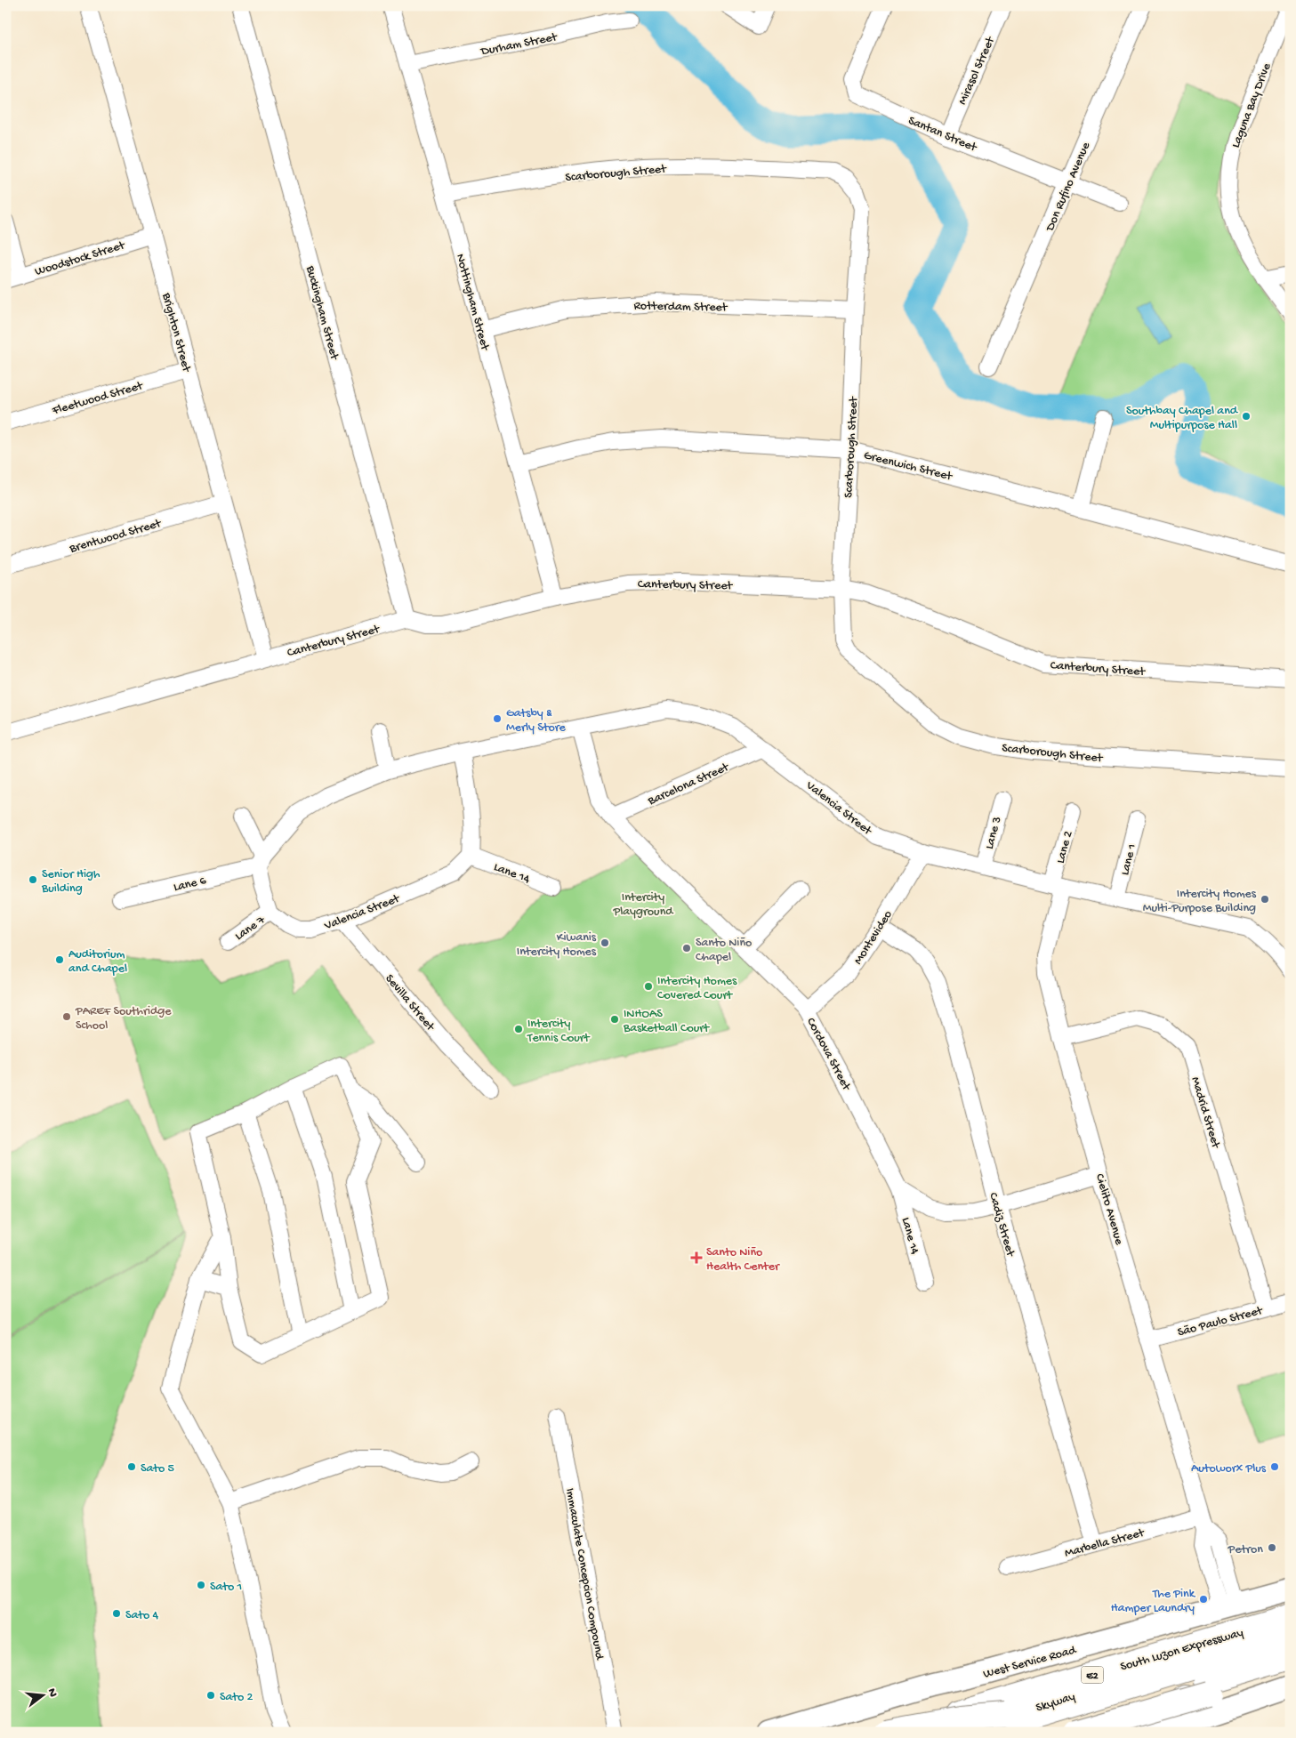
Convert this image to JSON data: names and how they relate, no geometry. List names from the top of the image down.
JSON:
{
  "streets": {
    "highway": ["South Luzon Expressway", "E2", "Skyway"],
    "main road": ["West Service Road"],
    "street": [
      "Durham Street",
      "Mirasol Street",
      "Laguna Bay Drive",
      "Santan Street",
      "Scarborough Street",
      "Don Rufino Avenue",
      "Woodstock Street",
      "Nottingham Street",
      "Rotterdam Street",
      "Buckingham Street",
      "Brighton Street",
      "Fleetwood Street",
      "Greenwich Street",
      "Brentwood Street",
      "Canterbury Street",
      "Barcelona Street",
      "Valencia Street",
      "Lane 3",
      "Lane 2",
      "Lane 1",
      "Lane 14",
      "Lane 6",
      "Lane 7",
      "Montevideo",
      "Sevilla Street",
      "Cordova Street",
      "Madrid Street",
      "Cielito Avenue",
      "Cadiz Street",
      "São Paulo Street",
      "Marbella Street",
      "Immaculate Concepcion Compound"
    ]
  },
  "crossings": [
    ["Durham Street", "Nottingham Street"],
    ["Mirasol Street", "Santan Street"],
    ["Santan Street", "Don Rufino Avenue"],
    ["Scarborough Street", "Nottingham Street"],
    ["Scarborough Street", "Rotterdam Street"],
    ["Scarborough Street", "Greenwich Street"],
    ["Scarborough Street", "Canterbury Street"],
    ["Woodstock Street", "Brighton Street"],
    ["Nottingham Street", "Rotterdam Street"],
    ["Nottingham Street", "Greenwich Street"],
    ["Nottingham Street", "Canterbury Street"],
    ["Buckingham Street", "Canterbury Street"],
    ["Brighton Street", "Fleetwood Street"],
    ["Brighton Street", "Brentwood Street"],
    ["Brighton Street", "Canterbury Street"],
    ["Barcelona Street", "Valencia Street"],
    ["Barcelona Street", "Cordova Street"],
    ["Valencia Street", "Lane 3"],
    ["Valencia Street", "Lane 2"],
    ["Valencia Street", "Lane 1"],
    ["Valencia Street", "Lane 14"],
    ["Valencia Street", "Lane 6"],
    ["Valencia Street", "Lane 7"],
    ["Valencia Street", "Montevideo"],
    ["Valencia Street", "Sevilla Street"],
    ["Valencia Street", "Cordova Street"],
    ["Valencia Street", "Cielito Avenue"],
    ["Lane 2", "Cielito Avenue"],
    ["Lane 14", "Cordova Street"],
    ["Montevideo", "Cordova Street"],
    ["Montevideo", "Cadiz Street"],
    ["Madrid Street", "Cielito Avenue"],
    ["Madrid Street", "São Paulo Street"],
    ["Cielito Avenue", "São Paulo Street"],
    ["Cielito Avenue", "Marbella Street"],
    ["Cielito Avenue", "West Service Road"],
    ["Cadiz Street", "Marbella Street"],
    ["E2", "Skyway"]
  ],
  "parks": ["Intercity Playground"],
  "places": {
    "other": [
      "Southbay Chapel and Multipurpose Hall",
      "Gatsby & Merly Store",
      "Senior High Building",
      "Intercity Homes Multi-Purpose Building",
      "Kiwanis Intercity Homes",
      "Santo Niño Chapel",
      "Auditorium and Chapel",
      "Intercity Homes Covered Court",
      "PAREF Southridge School",
      "INHOAS Basketball Court",
      "Intercity Tennis Court",
      "Sato 5",
      "Autoworx Plus",
      "Petron",
      "Sato 1",
      "The Pink Hamper Laundry",
      "Sato 4",
      "Sato 2"
    ],
    "health": ["Santo Niño Health Center"]
  },
  "north": "right"
}
